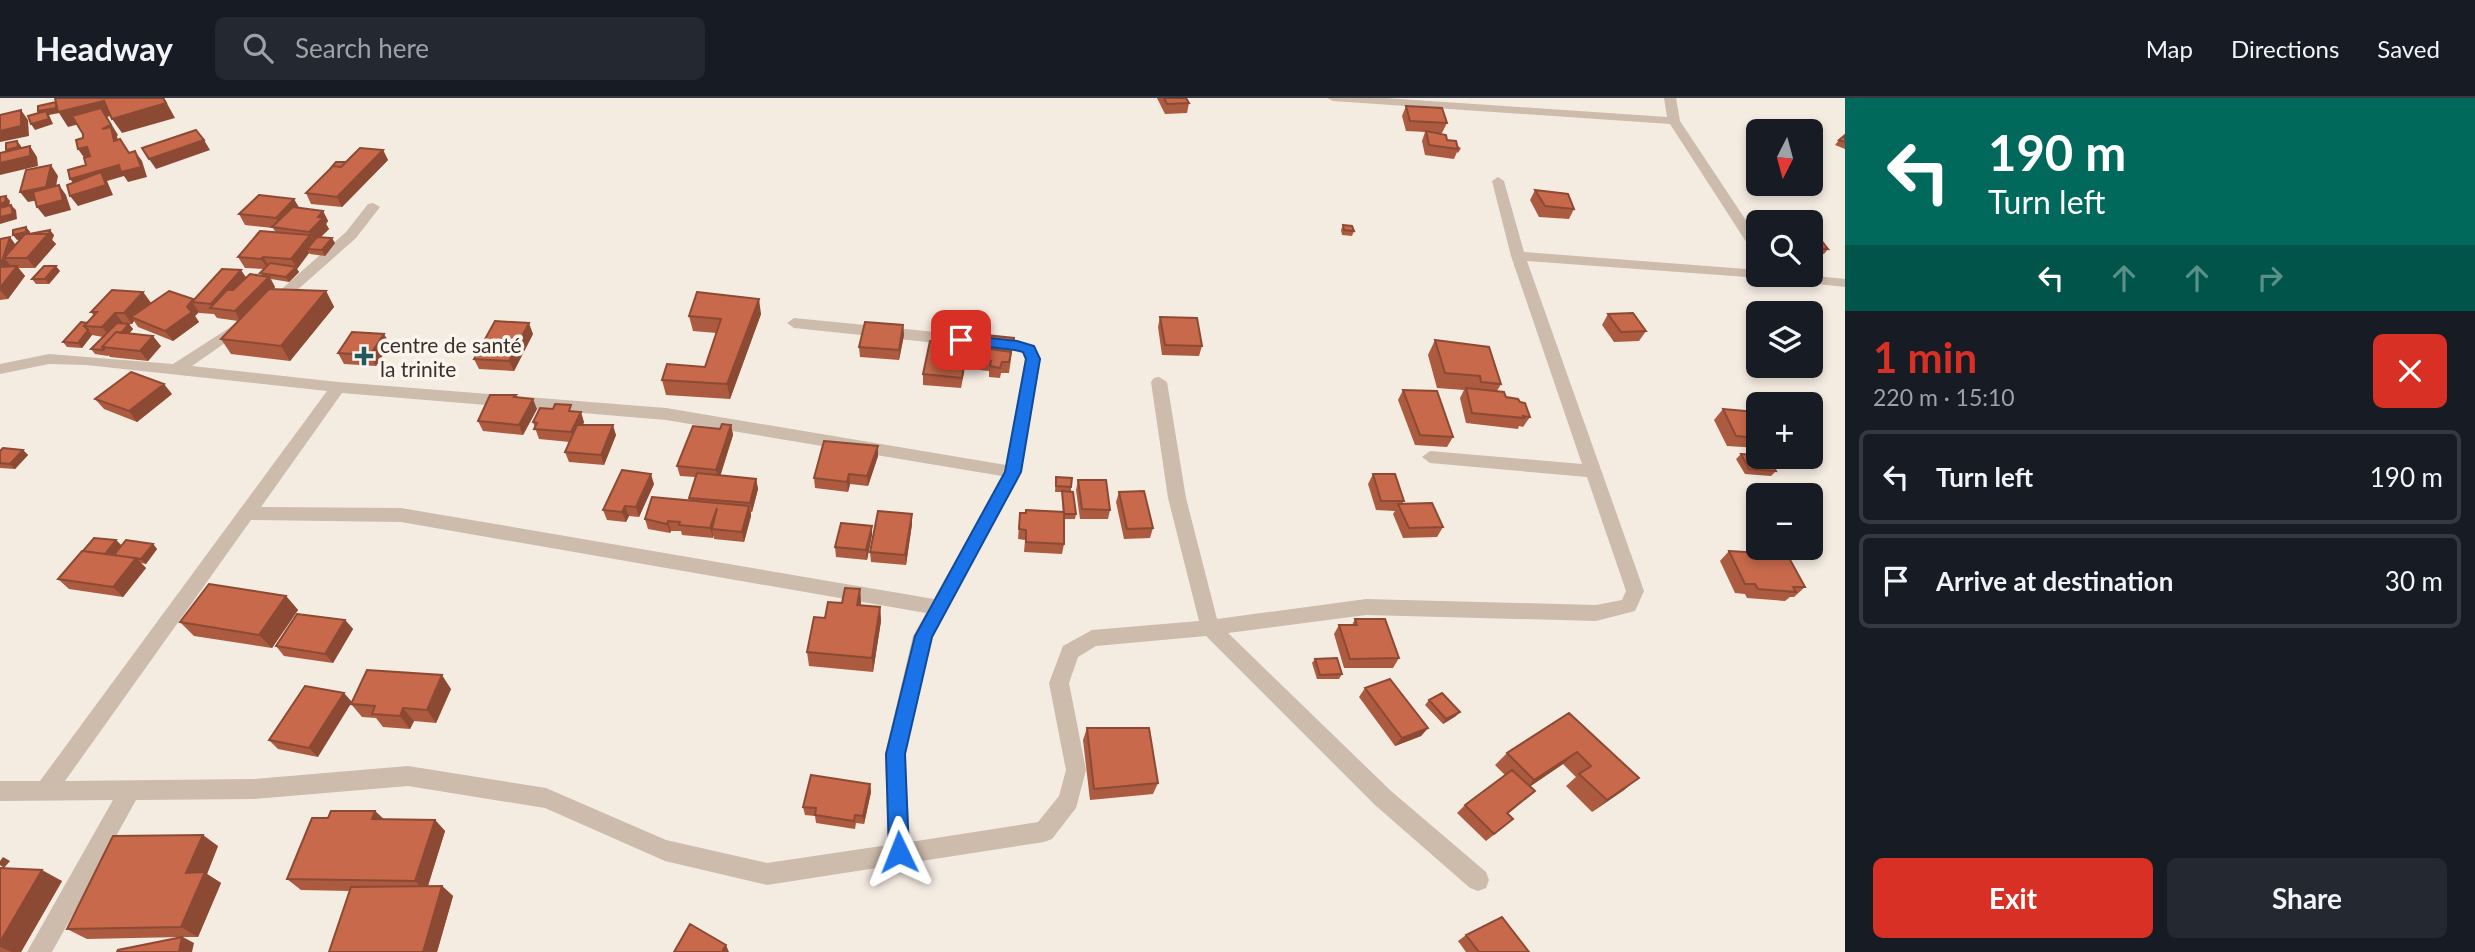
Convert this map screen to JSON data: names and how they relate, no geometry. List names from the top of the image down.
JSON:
{
  "places": {
    "health": ["centre de santé la trinite"]
  },
  "north": "bottom",
  "page": {
    "header": "Headway",
    "search": "Search here",
    "nav": ["Map", "Directions", "Saved"],
    "turn": ["190 m", "Turn left"],
    "map_buttons": ["+", "−"],
    "heading": ["1 min", "220 m · 15:10"],
    "list": [
      {
        "name": "Turn left",
        "value": "190 m"
      },
      {
        "name": "Arrive at destination",
        "value": "30 m"
      }
    ],
    "buttons": ["Exit", "Share"]
  }
}
